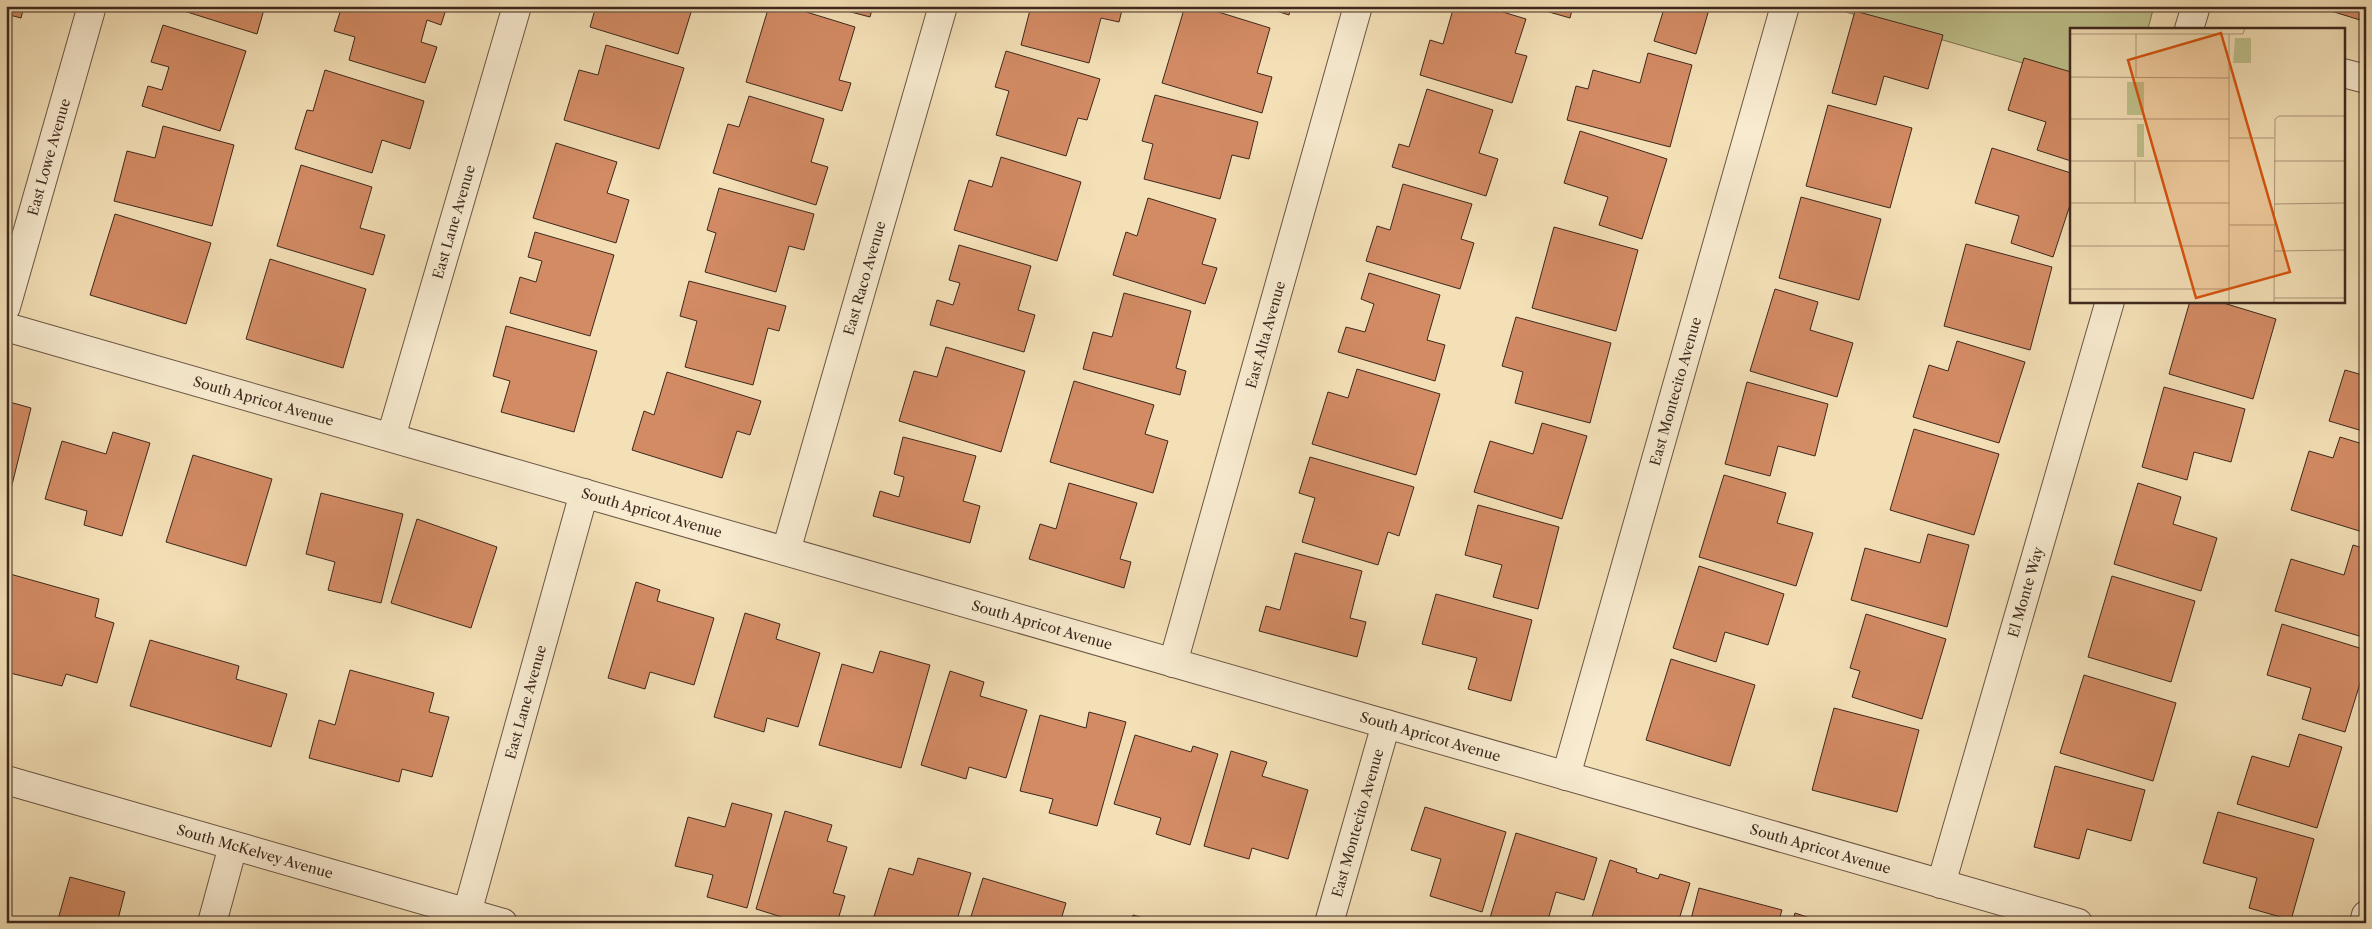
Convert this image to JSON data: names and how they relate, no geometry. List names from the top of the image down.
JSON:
{
  "streets": {
    "street": [
      "East Lowe Avenue",
      "East Lane Avenue",
      "East Raco Avenue",
      "East Alta Avenue",
      "East Montecito Avenue",
      "South Apricot Avenue",
      "El Monte Way",
      "South McKelvey Avenue"
    ]
  },
  "crossings": [
    ["East Lane Avenue", "South Apricot Avenue"],
    ["East Lane Avenue", "South McKelvey Avenue"],
    ["East Raco Avenue", "South Apricot Avenue"],
    ["East Alta Avenue", "South Apricot Avenue"],
    ["East Montecito Avenue", "South Apricot Avenue"],
    ["South Apricot Avenue", "El Monte Way"]
  ]
}
